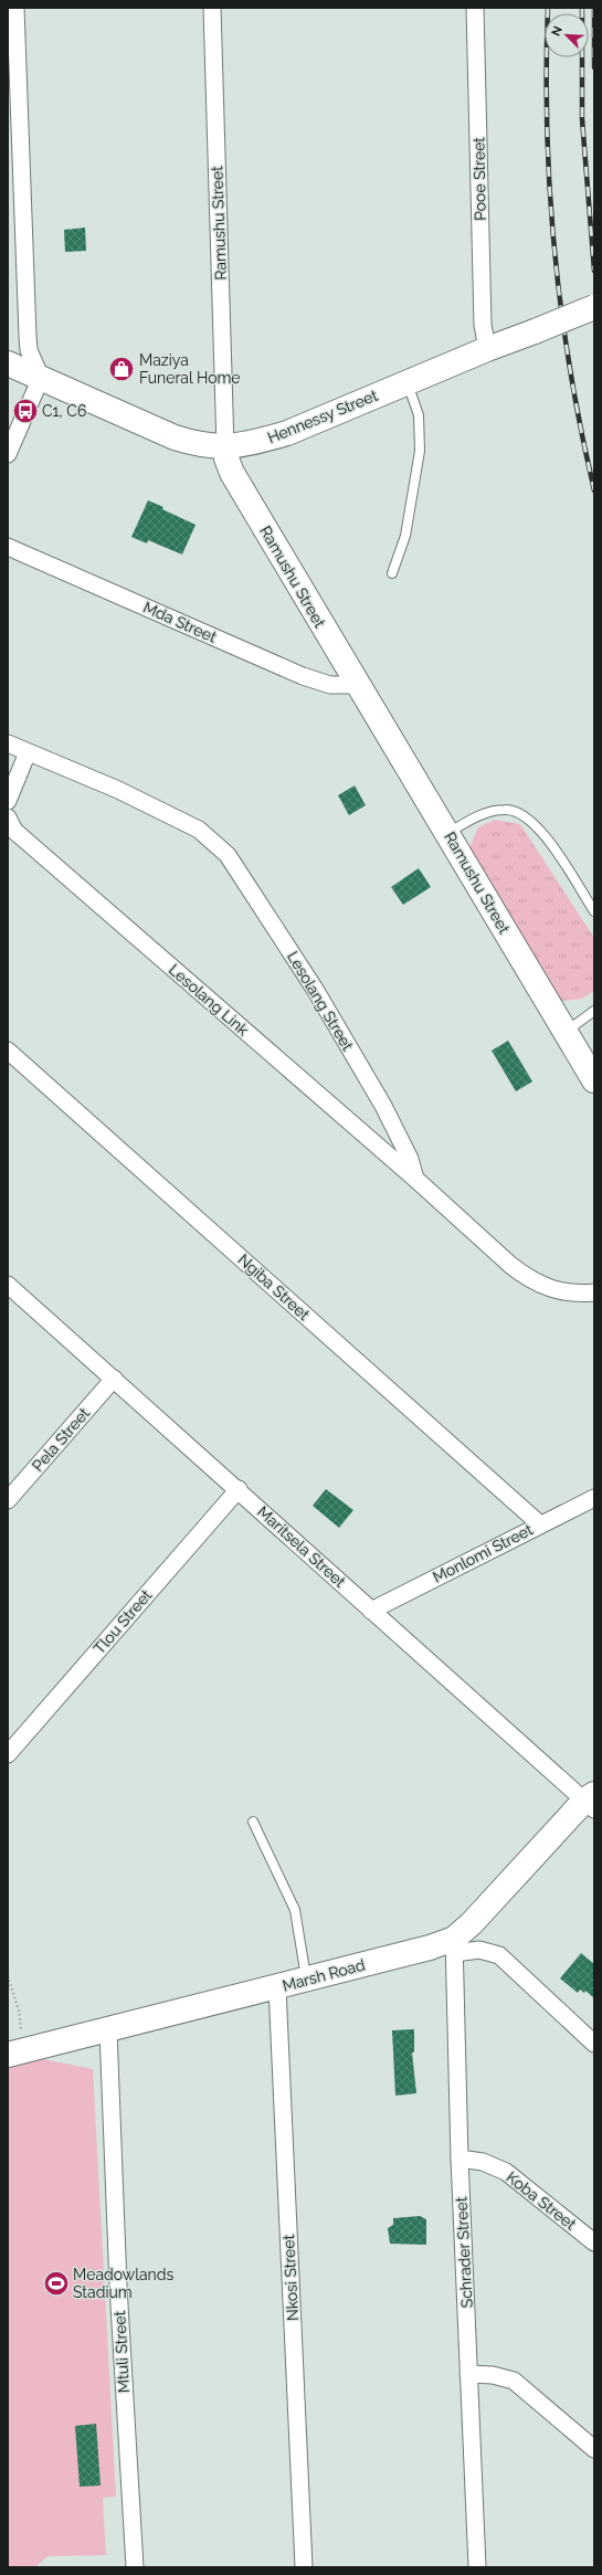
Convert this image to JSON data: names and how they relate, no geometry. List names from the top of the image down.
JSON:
{
  "streets": {
    "street": [
      "Pooe Street",
      "Ramushu Street",
      "Hennessy Street",
      "Mda Street",
      "Lesolang Link",
      "Lesolang Street",
      "Ngiba Street",
      "Pela Street",
      "Maritsela Street",
      "Monlomi Street",
      "Tlou Street",
      "Marsh Road",
      "Koba Street",
      "Schrader Street",
      "Nkosi Street",
      "Mtuli Street"
    ]
  },
  "crossings": [
    ["Pooe Street", "Hennessy Street"],
    ["Ramushu Street", "Hennessy Street"],
    ["Ramushu Street", "Mda Street"],
    ["Lesolang Link", "Lesolang Street"],
    ["Ngiba Street", "Monlomi Street"],
    ["Pela Street", "Maritsela Street"],
    ["Maritsela Street", "Monlomi Street"],
    ["Maritsela Street", "Tlou Street"],
    ["Maritsela Street", "Marsh Road"],
    ["Marsh Road", "Schrader Street"],
    ["Marsh Road", "Nkosi Street"],
    ["Marsh Road", "Mtuli Street"],
    ["Koba Street", "Schrader Street"]
  ],
  "places": {
    "shop": ["Maziya Funeral Home"],
    "bus stop": ["C1, C6"],
    "sports": ["Meadowlands Stadium"]
  },
  "north": "top left"
}
